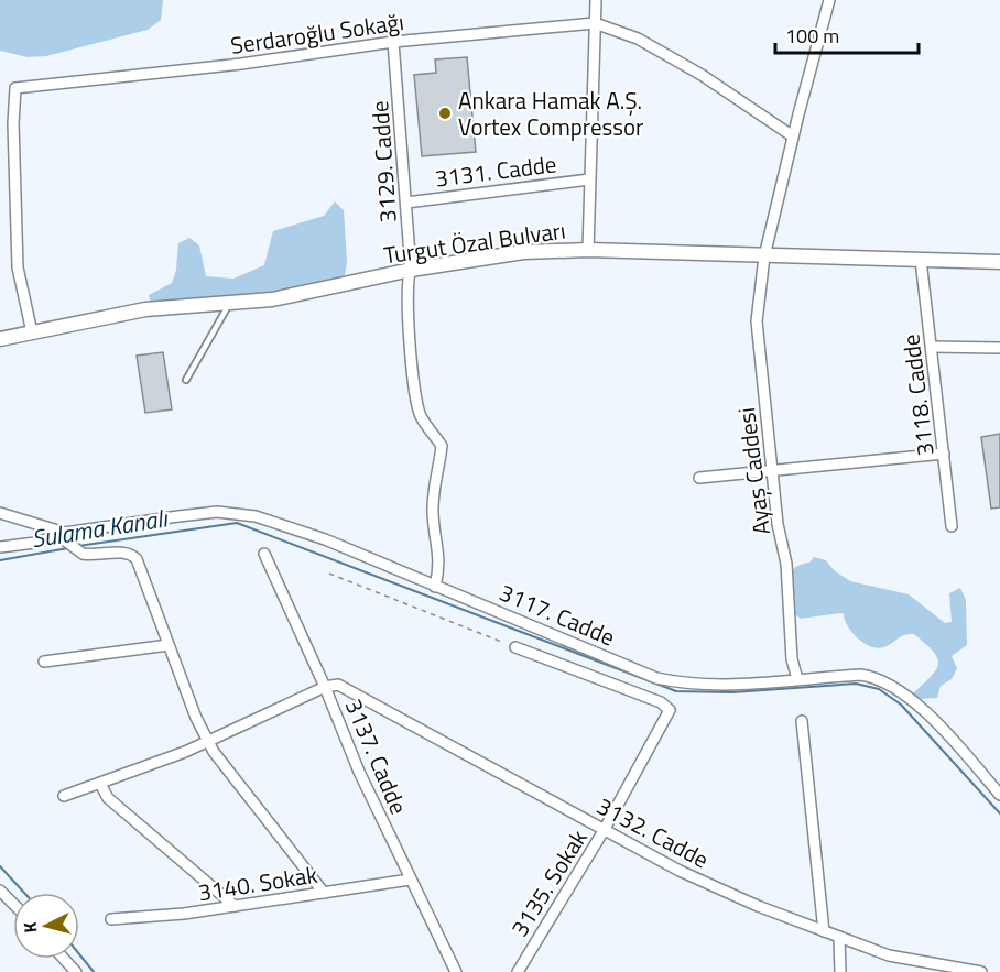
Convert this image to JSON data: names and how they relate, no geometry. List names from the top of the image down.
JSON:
{
  "streets": {
    "street": [
      "Serdaroğlu Sokağı",
      "3129. Cadde",
      "3131. Cadde",
      "Turgut Özal Bulvarı",
      "3118. Cadde",
      "Ayaş Caddesi",
      "3117. Cadde",
      "3137. Cadde",
      "3132. Cadde",
      "3140. Sokak",
      "3135. Sokak"
    ]
  },
  "crossings": [
    ["Serdaroğlu Sokağı", "3129. Cadde"],
    ["Serdaroğlu Sokağı", "Turgut Özal Bulvarı"],
    ["Serdaroğlu Sokağı", "Ayaş Caddesi"],
    ["3129. Cadde", "3131. Cadde"],
    ["3129. Cadde", "Turgut Özal Bulvarı"],
    ["3129. Cadde", "3117. Cadde"],
    ["Turgut Özal Bulvarı", "3118. Cadde"],
    ["Turgut Özal Bulvarı", "Ayaş Caddesi"],
    ["Ayaş Caddesi", "3117. Cadde"],
    ["3137. Cadde", "3132. Cadde"],
    ["3137. Cadde", "3140. Sokak"],
    ["3132. Cadde", "3135. Sokak"]
  ],
  "water": ["Sulama Kanalı"],
  "places": ["Ankara Hamak A.Ş. Vortex Compressor"],
  "scale_bar": "100 m",
  "north": "left"
}
